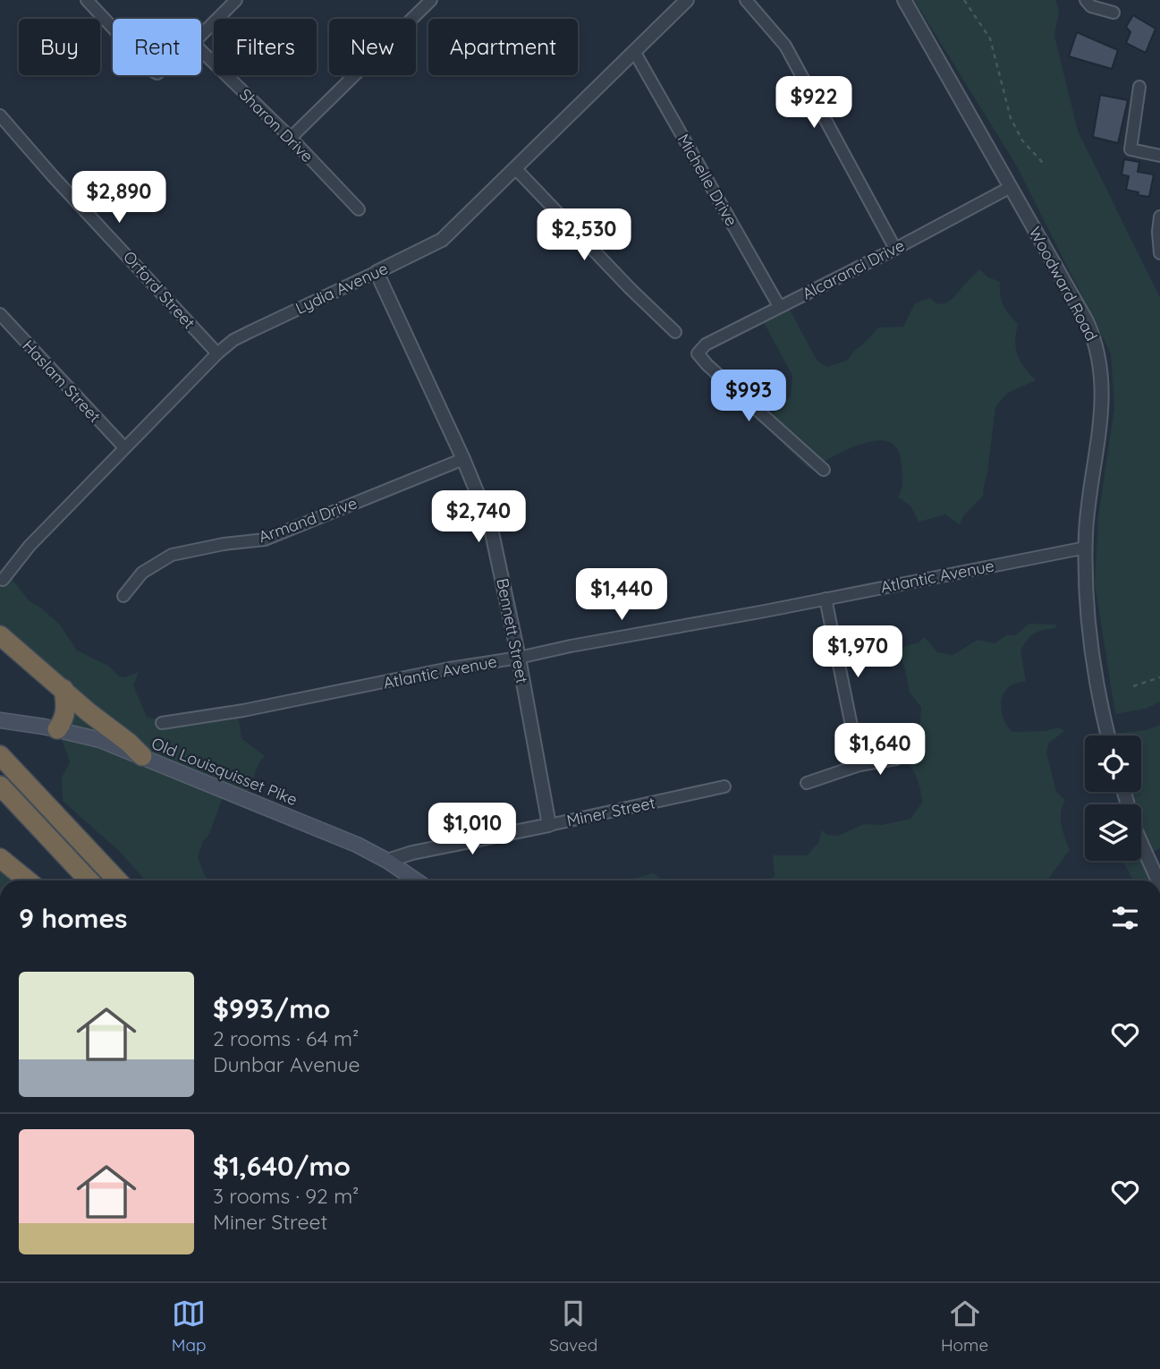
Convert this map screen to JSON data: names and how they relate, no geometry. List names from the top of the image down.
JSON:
{
  "streets": {
    "main road": ["Old Louisquisset Pike"],
    "street": [
      "Sharon Drive",
      "Michelle Drive",
      "Alcaranci Drive",
      "Woodward Road",
      "Lydia Avenue",
      "Orford Street",
      "Haslam Street",
      "Armand Drive",
      "Atlantic Avenue",
      "Bennett Street",
      "Miner Street"
    ]
  },
  "crossings": [
    ["Michelle Drive", "Alcaranci Drive"],
    ["Michelle Drive", "Lydia Avenue"],
    ["Alcaranci Drive", "Woodward Road"],
    ["Woodward Road", "Atlantic Avenue"],
    ["Lydia Avenue", "Orford Street"],
    ["Lydia Avenue", "Haslam Street"],
    ["Lydia Avenue", "Bennett Street"],
    ["Armand Drive", "Bennett Street"],
    ["Atlantic Avenue", "Bennett Street"],
    ["Bennett Street", "Miner Street"],
    ["Old Louisquisset Pike", "Miner Street"]
  ],
  "page": {
    "chip": [
      "Buy",
      "Rent",
      "Filters",
      "New",
      "Apartment"
    ],
    "price": [
      "$922",
      "$2,890",
      "$2,530",
      "$993",
      "$2,740",
      "$1,440",
      "$1,970",
      "$1,640",
      "$1,010"
    ],
    "heading": "9 homes",
    "list": [
      {
        "name": "$993/mo",
        "note": "2 rooms · 64 m² · Dunbar Avenue"
      },
      {
        "name": "$1,640/mo",
        "note": "3 rooms · 92 m² · Miner Street"
      }
    ],
    "tabs": ["Map", "Saved", "Home"]
  }
}
